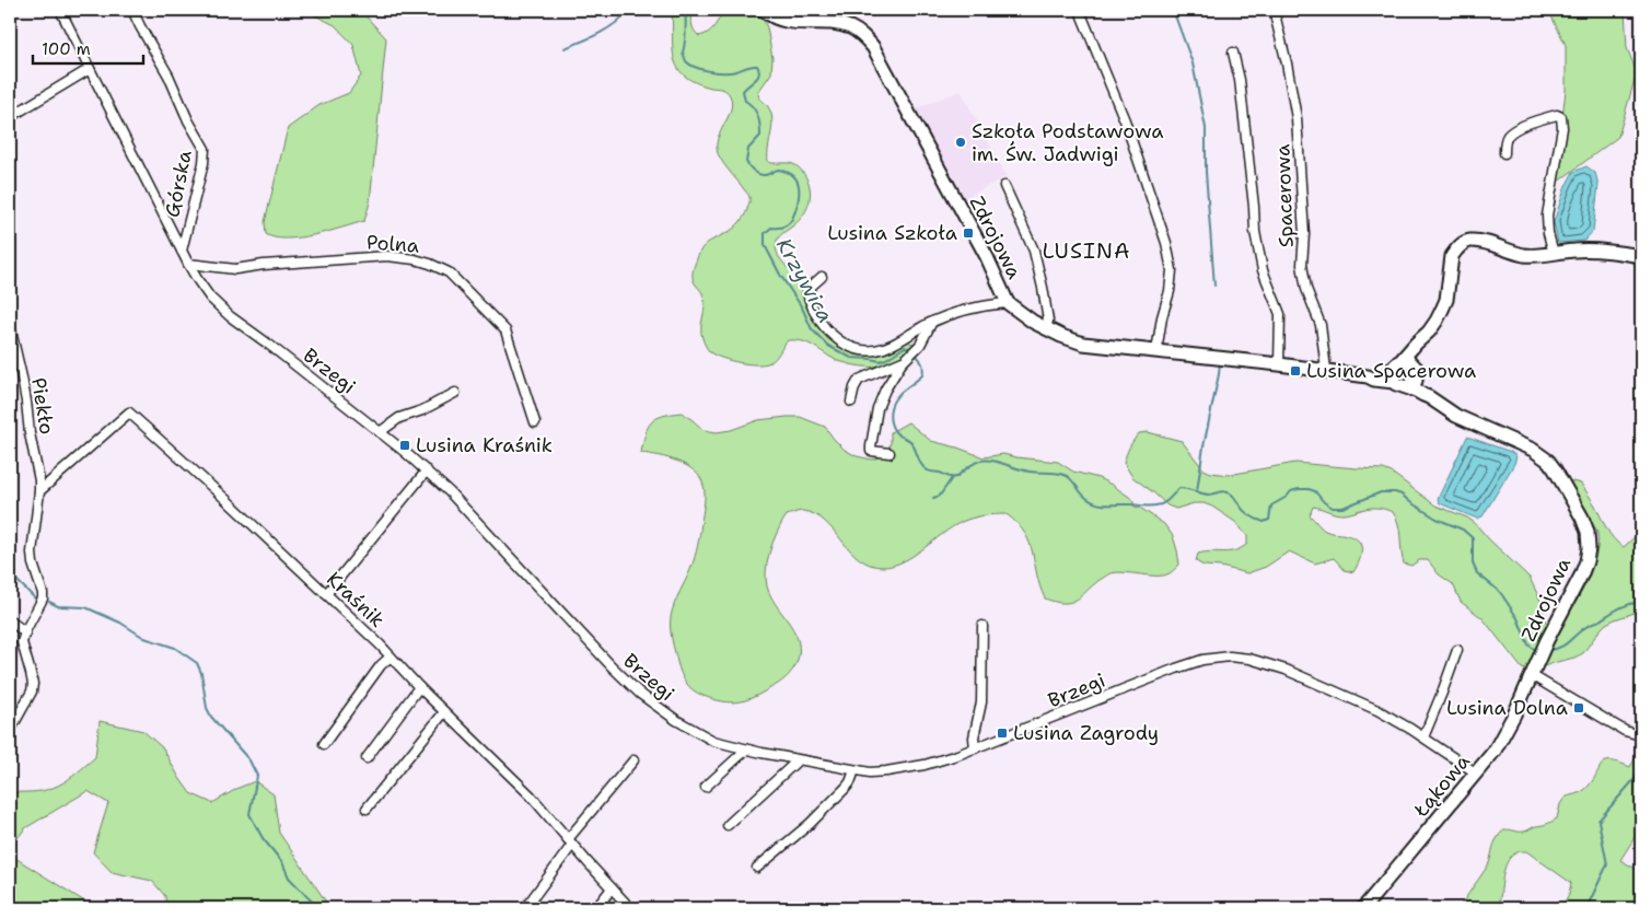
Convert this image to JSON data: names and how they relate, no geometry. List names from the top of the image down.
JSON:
{
  "streets": {
    "street": [
      "Górska",
      "Spacerowa",
      "Zdrojowa",
      "Polna",
      "Brzegi",
      "Piekło",
      "Kraśnik",
      "Łąkowa"
    ]
  },
  "crossings": [
    ["Górska", "Brzegi"],
    ["Spacerowa", "Zdrojowa"],
    ["Zdrojowa", "Łąkowa"],
    ["Polna", "Brzegi"],
    ["Brzegi", "Łąkowa"],
    ["Piekło", "Kraśnik"]
  ],
  "districts": ["LUSINA"],
  "water": ["Krzywica"],
  "places": {
    "other": ["Szkoła Podstawowa im. Św. Jadwigi"],
    "transit": [
      "Lusina Szkoła",
      "Lusina Spacerowa",
      "Lusina Kraśnik",
      "Lusina Dolna",
      "Lusina Zagrody"
    ]
  },
  "scale_bar": "100 m"
}
